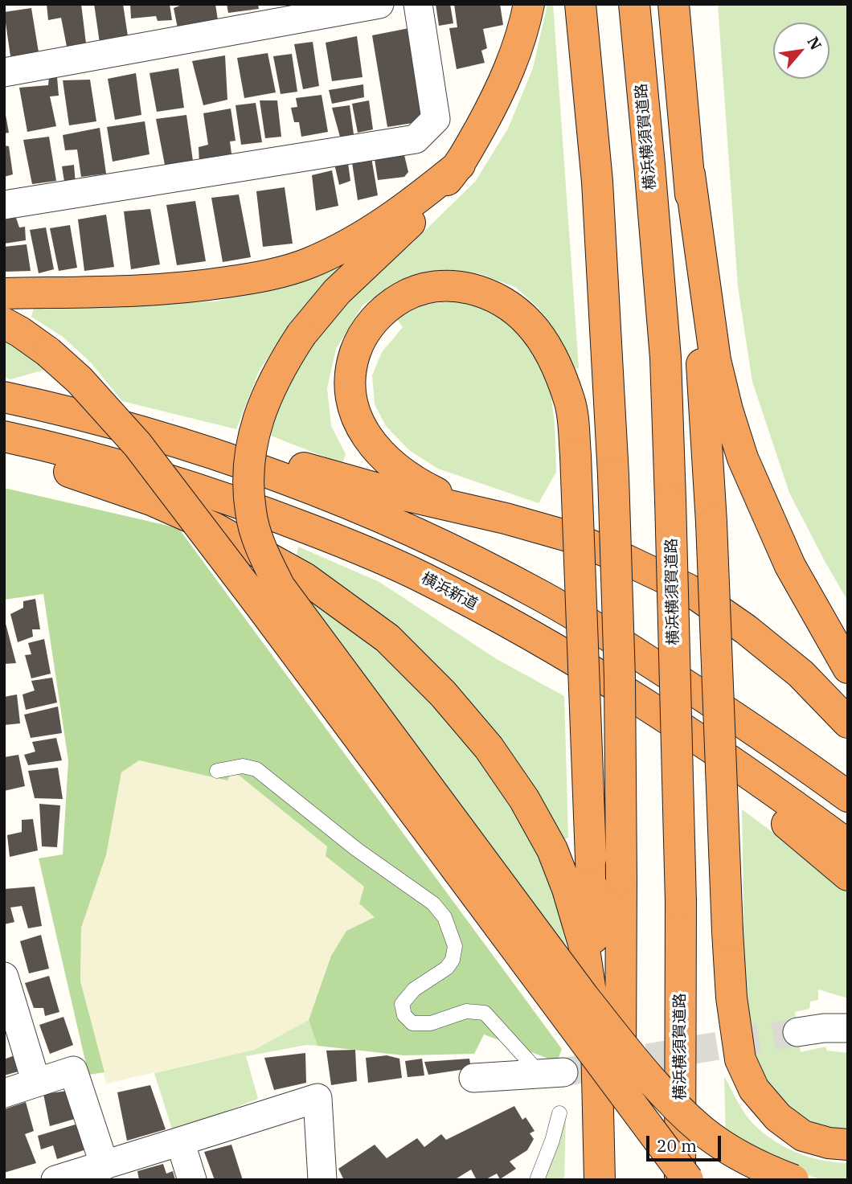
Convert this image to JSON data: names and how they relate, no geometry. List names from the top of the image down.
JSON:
{
  "streets": {
    "highway": ["横浜横須賀道路", "横浜新道"]
  },
  "scale_bar": "20 m",
  "north": "top right"
}
